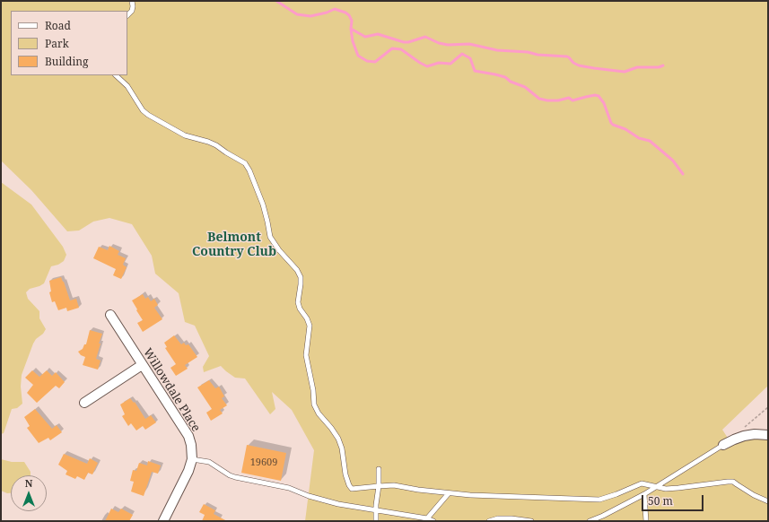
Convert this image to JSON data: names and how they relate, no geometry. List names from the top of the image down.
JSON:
{
  "streets": {
    "street": ["Willowdale Place"]
  },
  "districts": ["Belmont Country Club"],
  "house_numbers": ["19609"],
  "legend": ["Road", "Park", "Building"],
  "scale_bar": "50 m",
  "north": "top"
}
